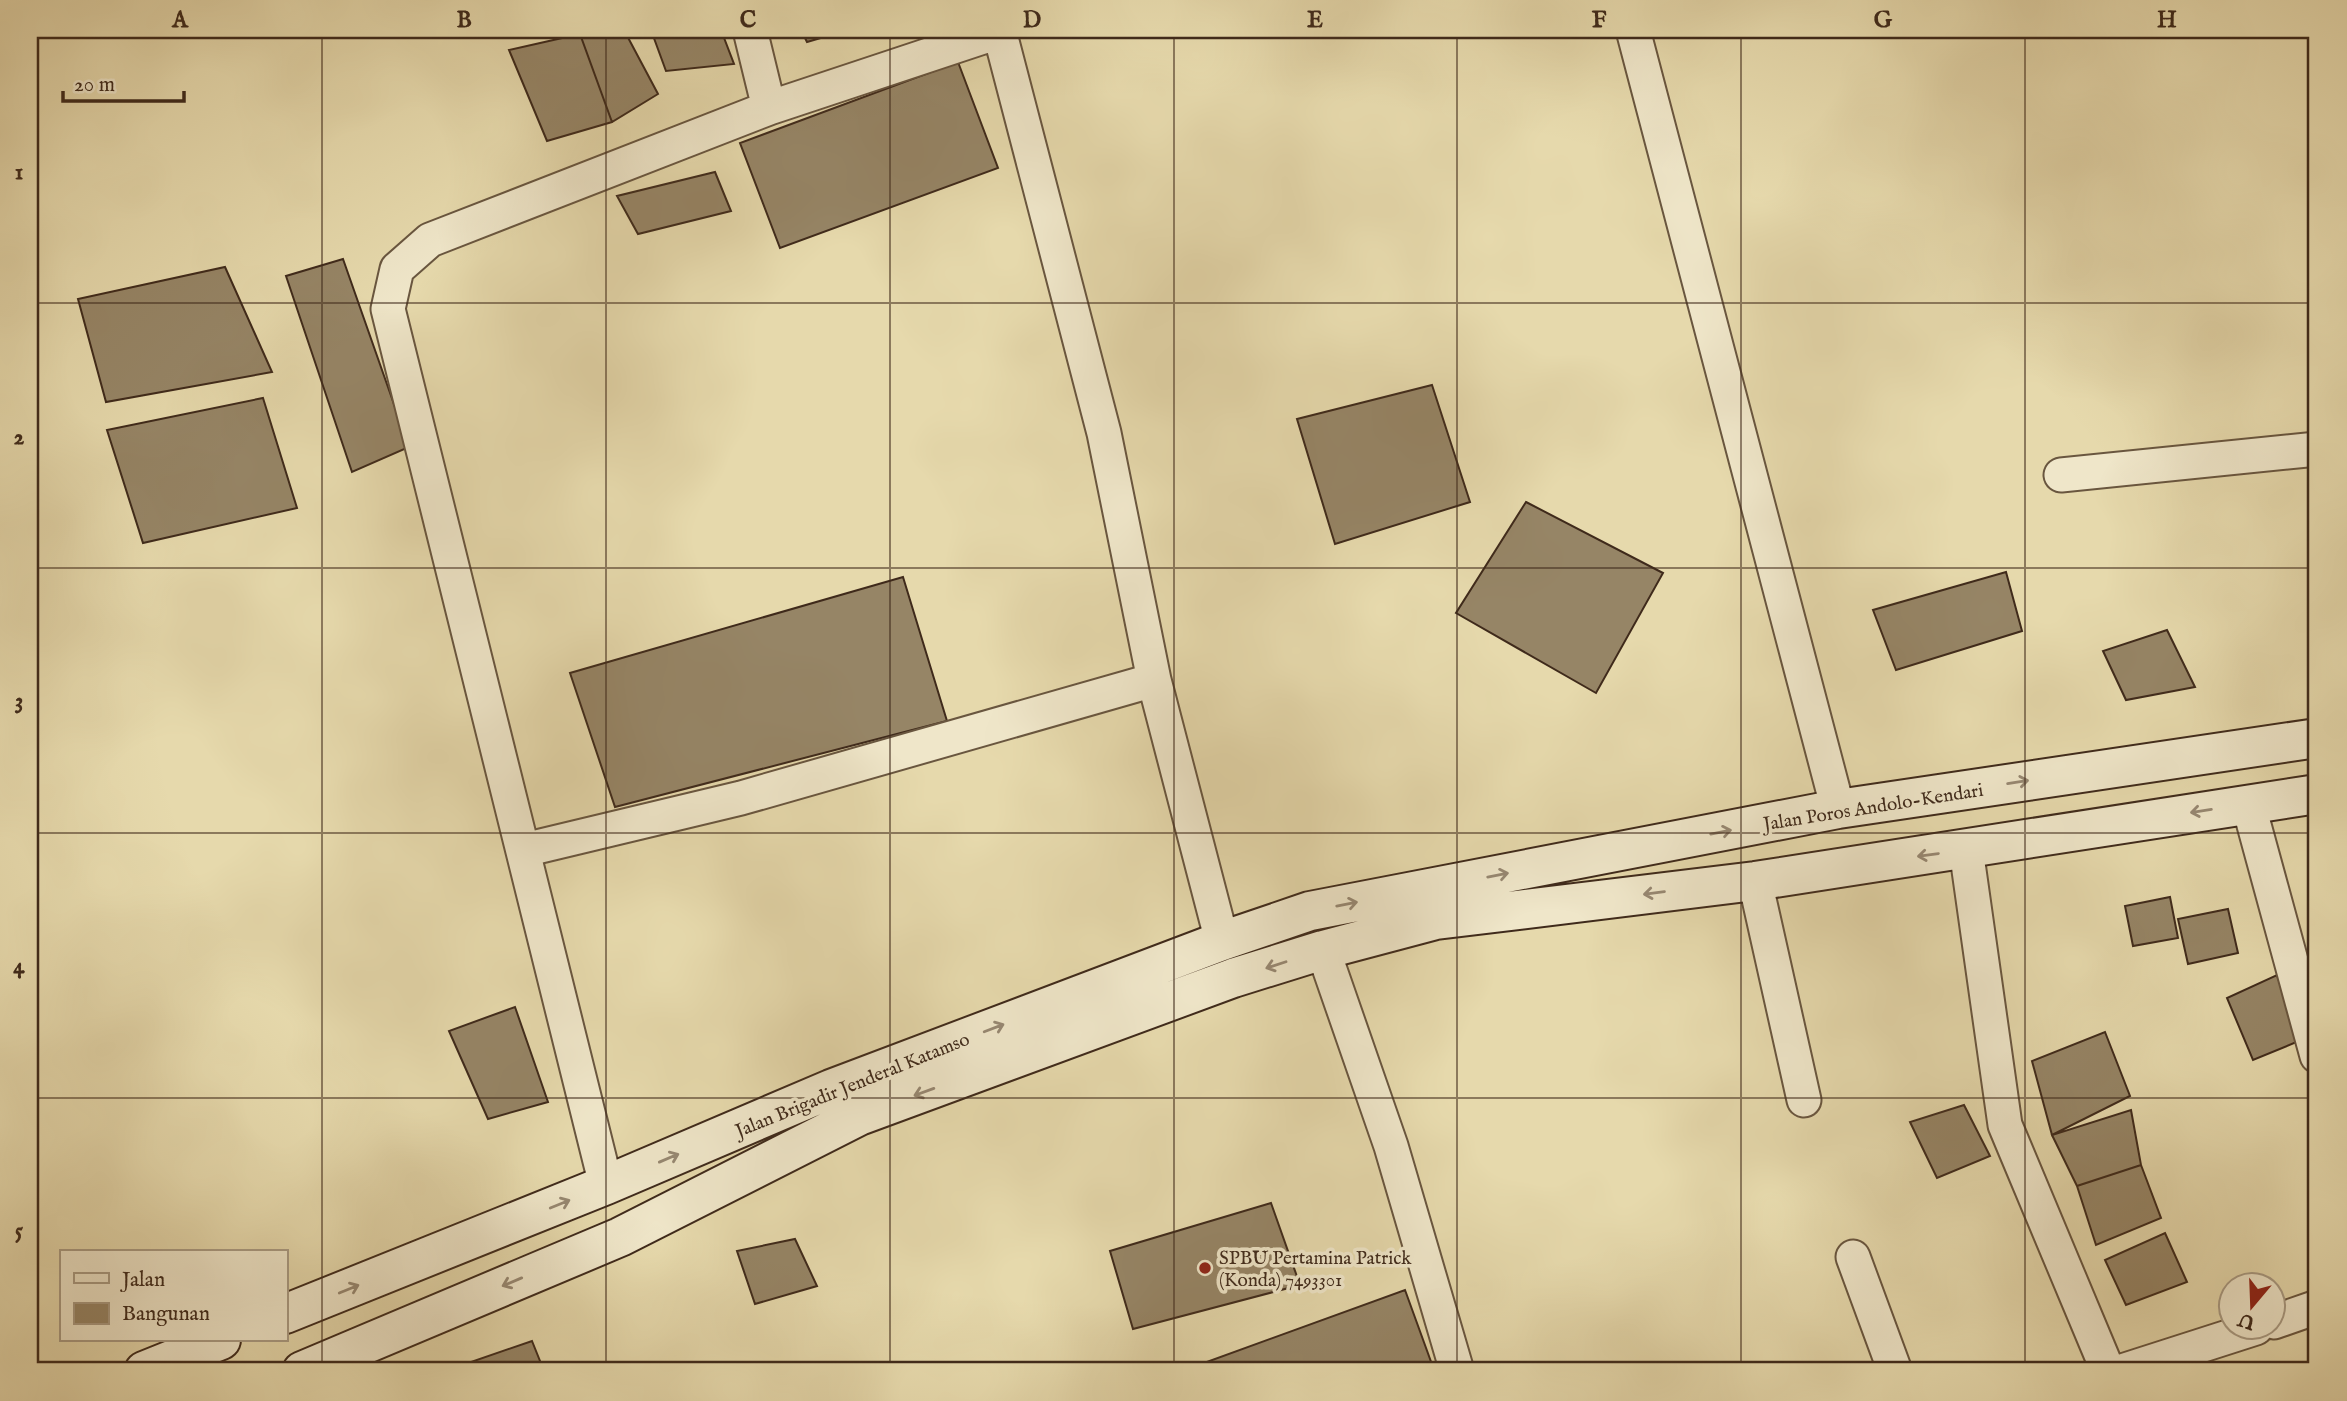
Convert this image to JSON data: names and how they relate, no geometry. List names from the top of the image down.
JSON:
{
  "streets": {
    "main road": ["Jalan Poros Andolo-Kendari", "Jalan Brigadir Jenderal Katamso"]
  },
  "crossings": [
    ["Jalan Poros Andolo-Kendari", "Jalan Brigadir Jenderal Katamso"]
  ],
  "places": ["SPBU Pertamina Patrick (Konda) 7493301"],
  "legend": ["Jalan", "Bangunan"],
  "scale_bar": "20 m",
  "north": "bottom",
  "grid": {
    "columns": [
      "A",
      "B",
      "C",
      "D",
      "E",
      "F",
      "G",
      "H"
    ],
    "rows": [
      "1",
      "2",
      "3",
      "4",
      "5"
    ]
  }
}
